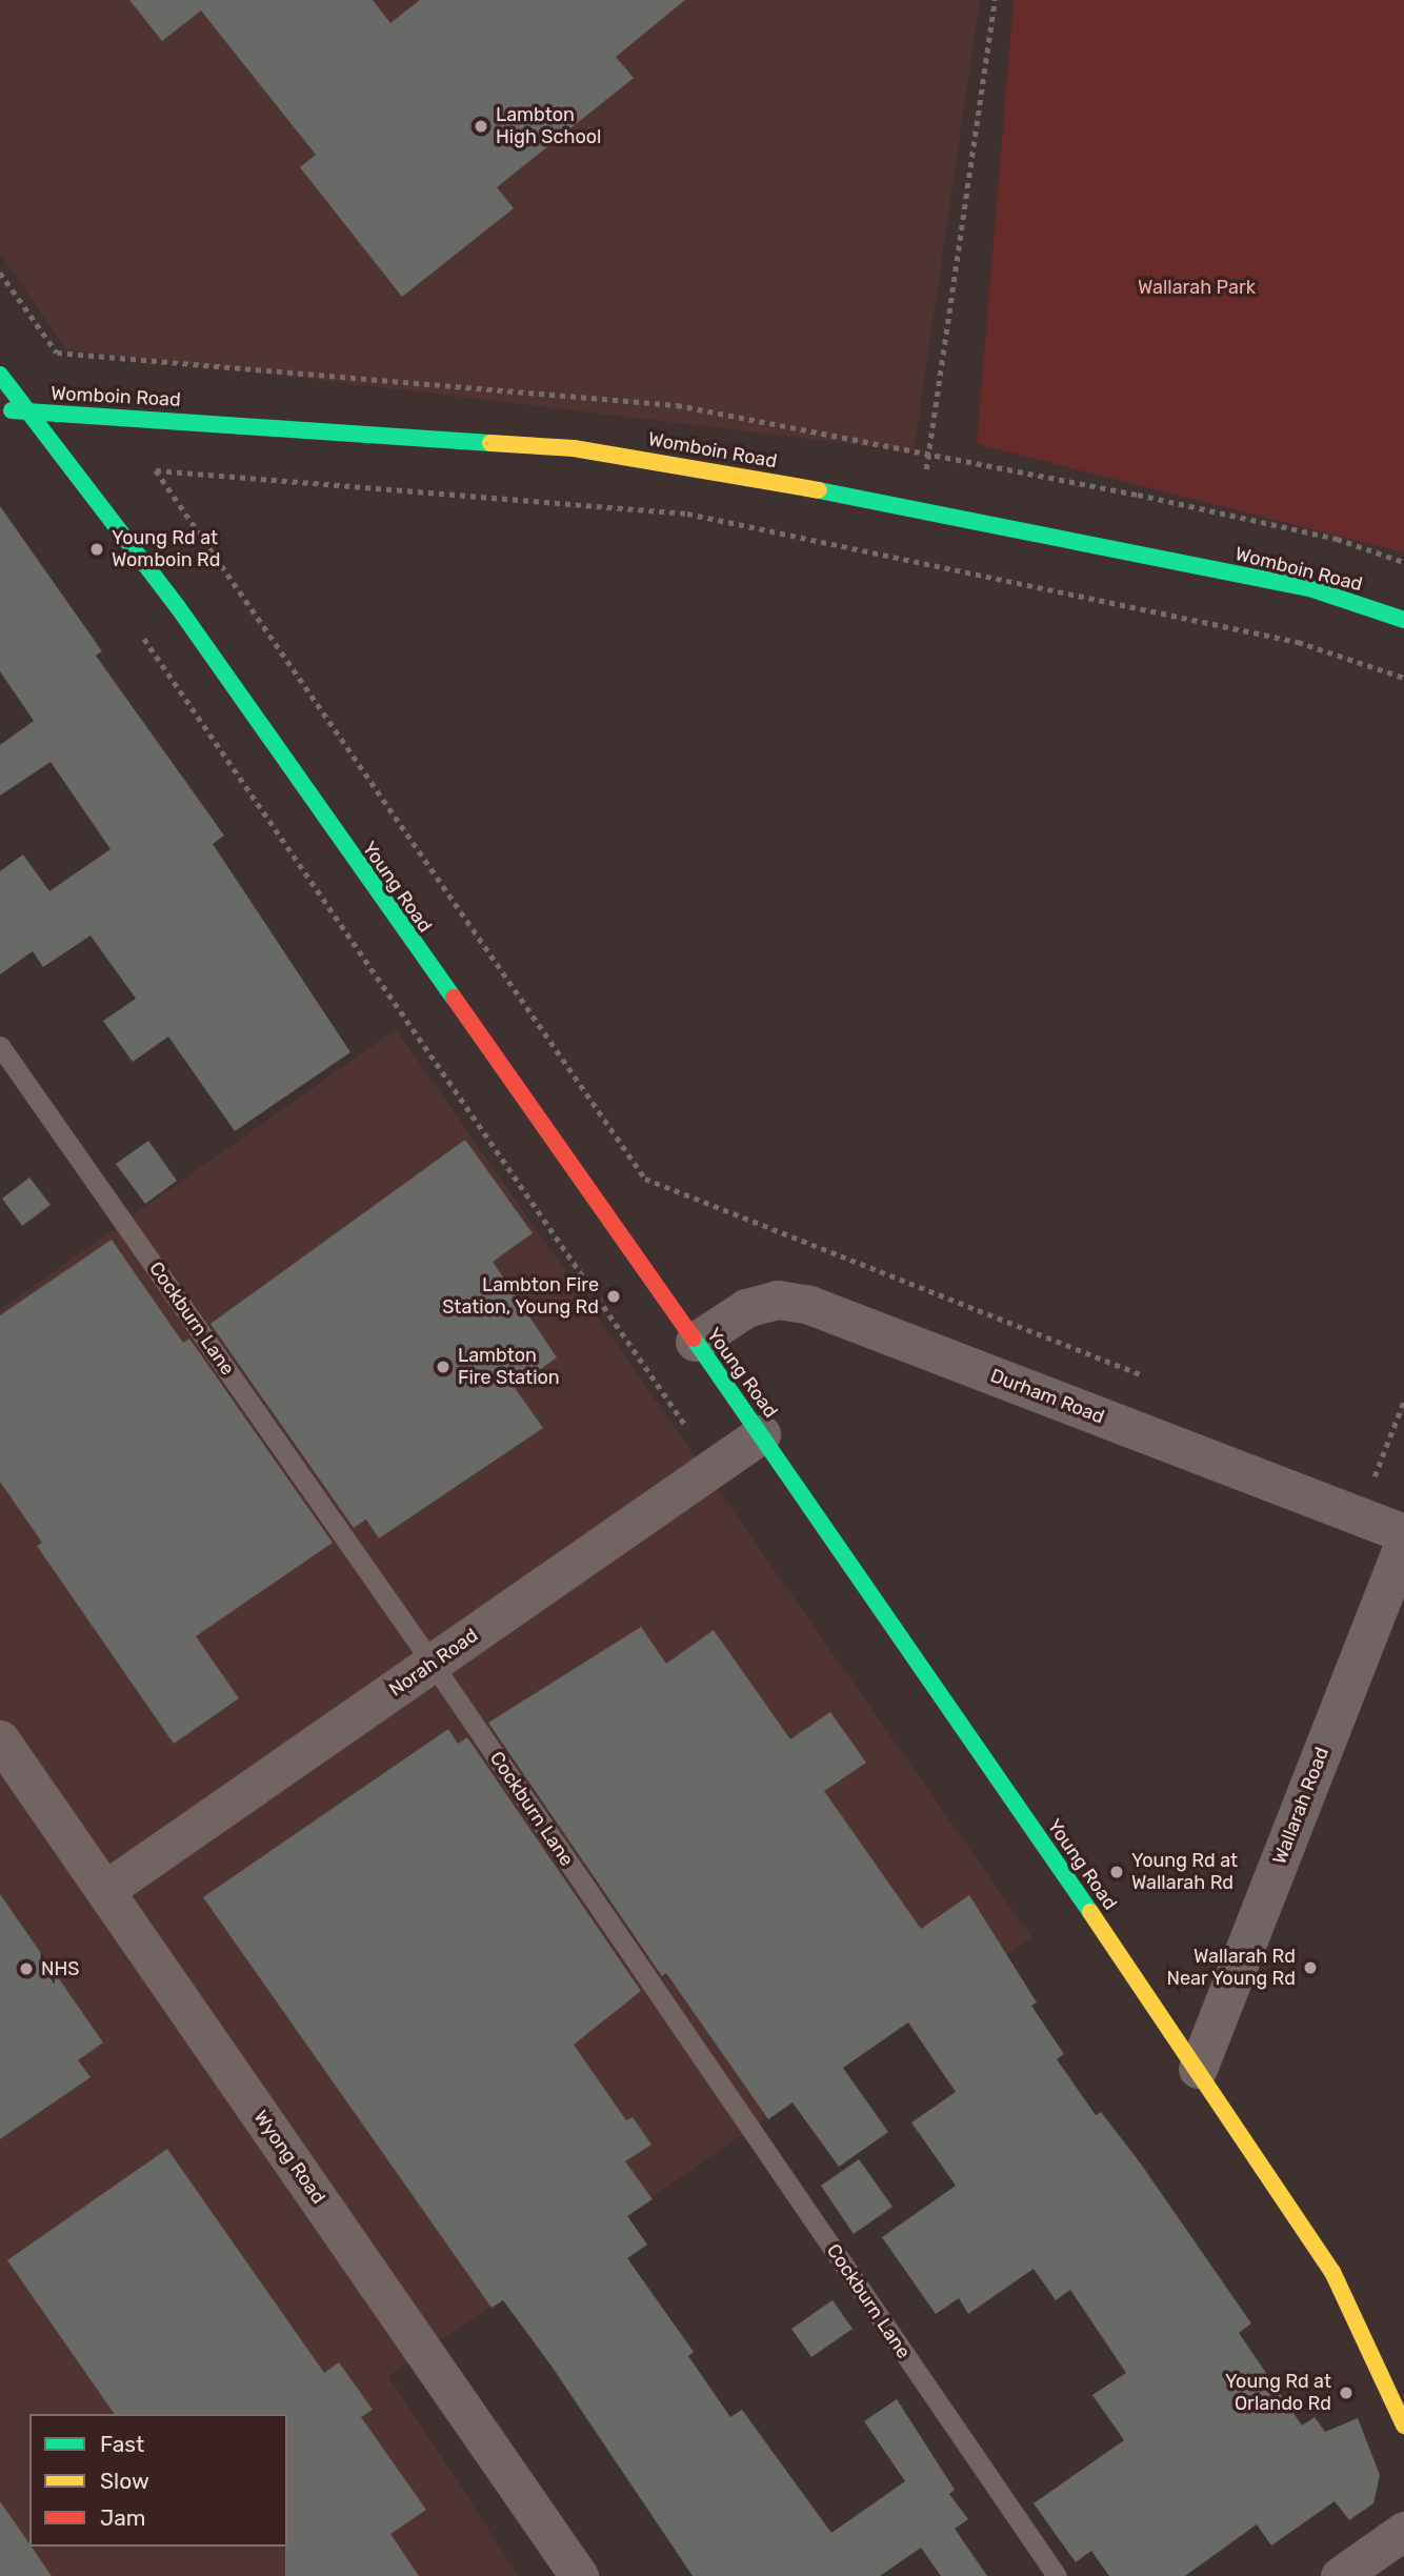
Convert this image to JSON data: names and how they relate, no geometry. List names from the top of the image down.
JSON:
{
  "streets": {
    "street": [
      "Womboin Road",
      "Young Road",
      "Durham Road",
      "Norah Road",
      "Wallarah Road",
      "Wyong Road"
    ],
    "lane": ["Cockburn Lane"]
  },
  "crossings": [
    ["Womboin Road", "Young Road"],
    ["Young Road", "Durham Road"],
    ["Young Road", "Norah Road"],
    ["Young Road", "Wallarah Road"],
    ["Cockburn Lane", "Norah Road"],
    ["Norah Road", "Wyong Road"]
  ],
  "parks": ["Wallarah Park"],
  "places": [
    "Lambton High School",
    "Young Rd at Womboin Rd",
    "Lambton Fire Station, Young Rd",
    "Lambton Fire Station",
    "Young Rd at Wallarah Rd",
    "Wallarah Rd Near Young Rd",
    "NHS",
    "Young Rd at Orlando Rd"
  ],
  "legend": ["Fast", "Slow", "Jam"]
}
